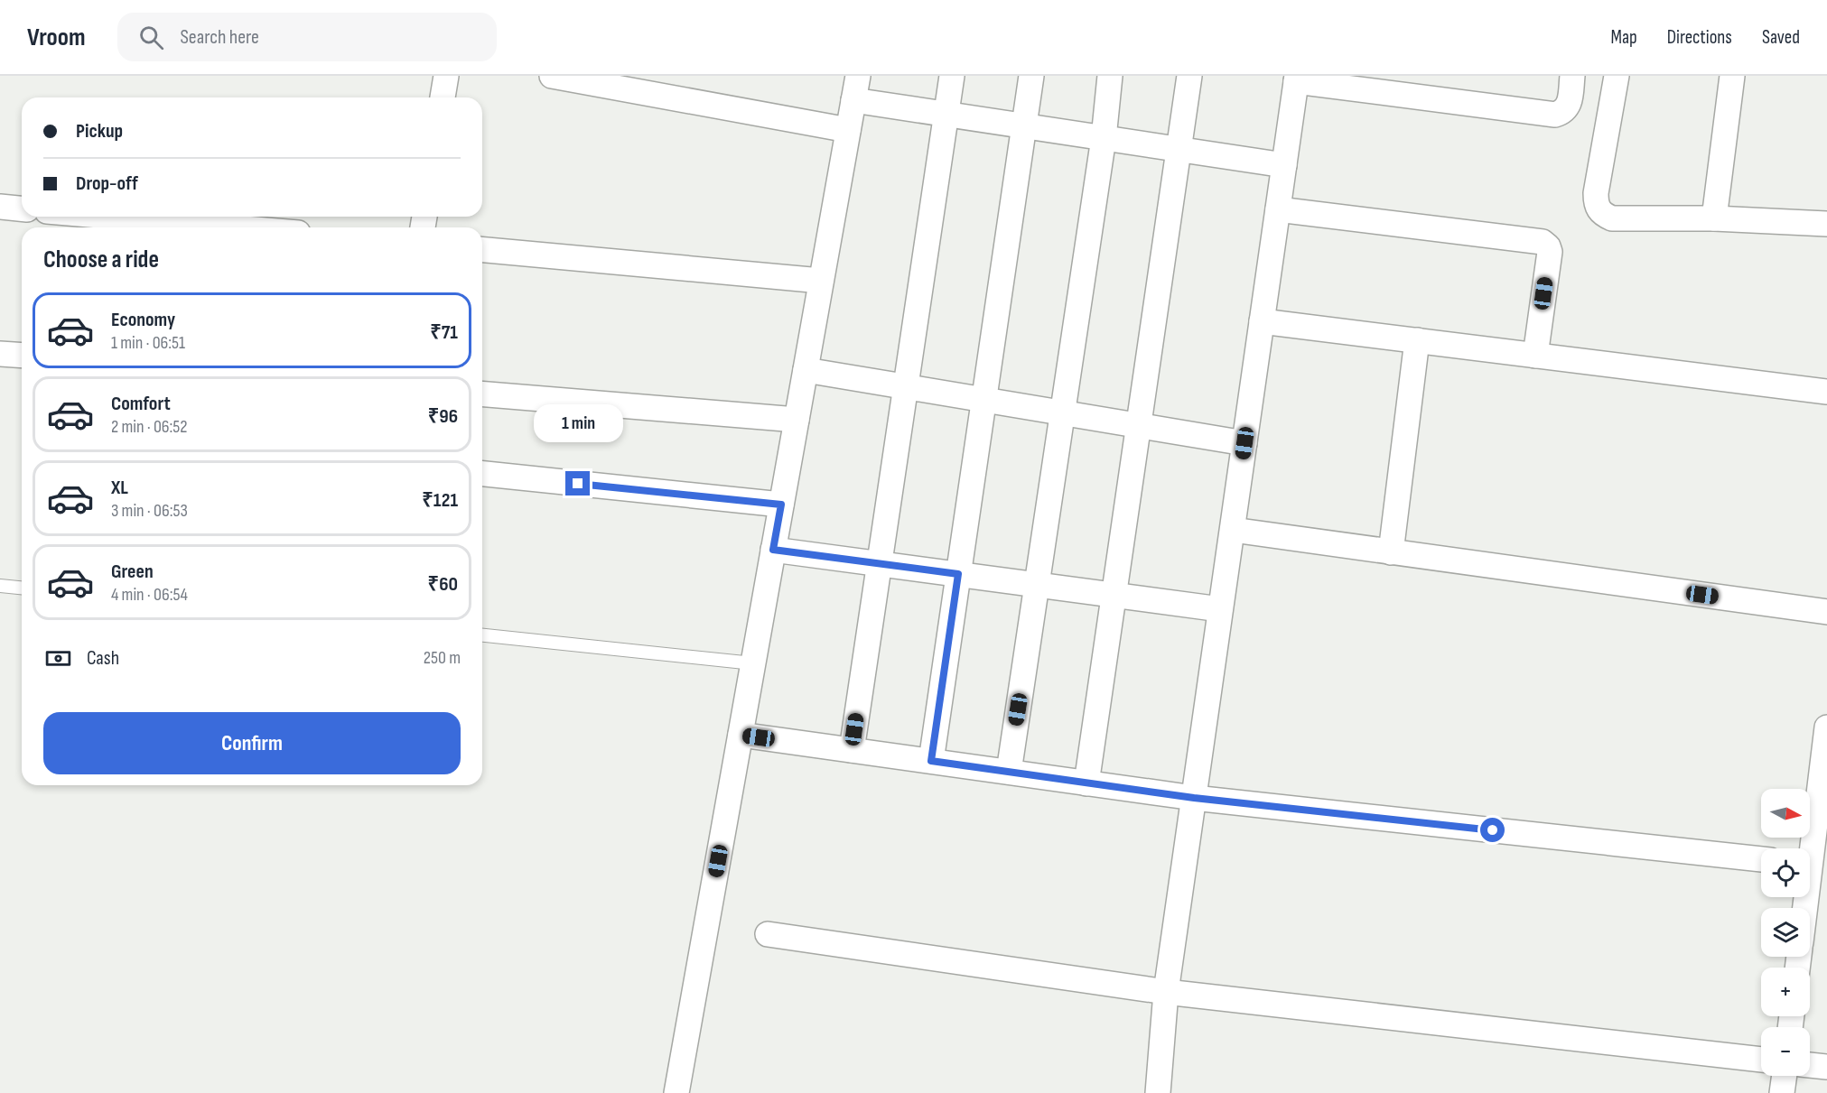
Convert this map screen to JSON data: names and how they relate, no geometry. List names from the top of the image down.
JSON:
{
  "north": "right",
  "page": {
    "header": "Vroom",
    "search": "Search here",
    "nav": ["Map", "Directions", "Saved"],
    "banner": ["Pickup", "Drop-off"],
    "heading": "Choose a ride",
    "list": [
      {
        "name": "Economy",
        "note": "1 min · 06:51",
        "value": "₹71"
      },
      {
        "name": "Comfort",
        "note": "2 min · 06:52",
        "value": "₹96"
      },
      {
        "name": "XL",
        "note": "3 min · 06:53",
        "value": "₹121"
      },
      {
        "name": "Green",
        "note": "4 min · 06:54",
        "value": "₹60"
      }
    ],
    "bubble": "1 min",
    "pay": ["Cash", "250 m"],
    "buttons": "Confirm",
    "map_buttons": ["+", "−"]
  }
}
